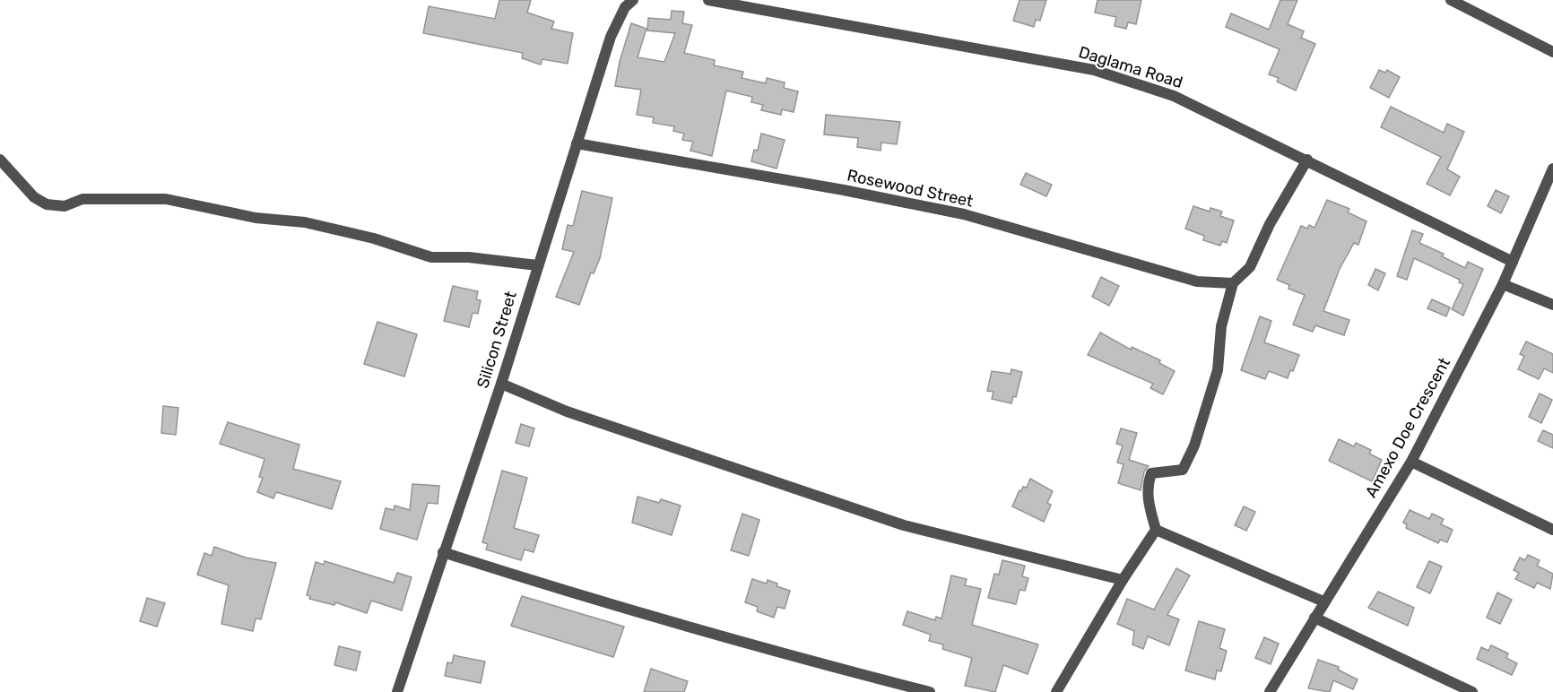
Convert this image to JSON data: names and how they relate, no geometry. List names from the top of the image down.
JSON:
{
  "streets": {
    "street": [
      "Daglama Road",
      "Rosewood Street",
      "Silicon Street",
      "Amexo Doe Crescent"
    ]
  },
  "crossings": [
    ["Daglama Road", "Amexo Doe Crescent"],
    ["Rosewood Street", "Silicon Street"]
  ]
}
